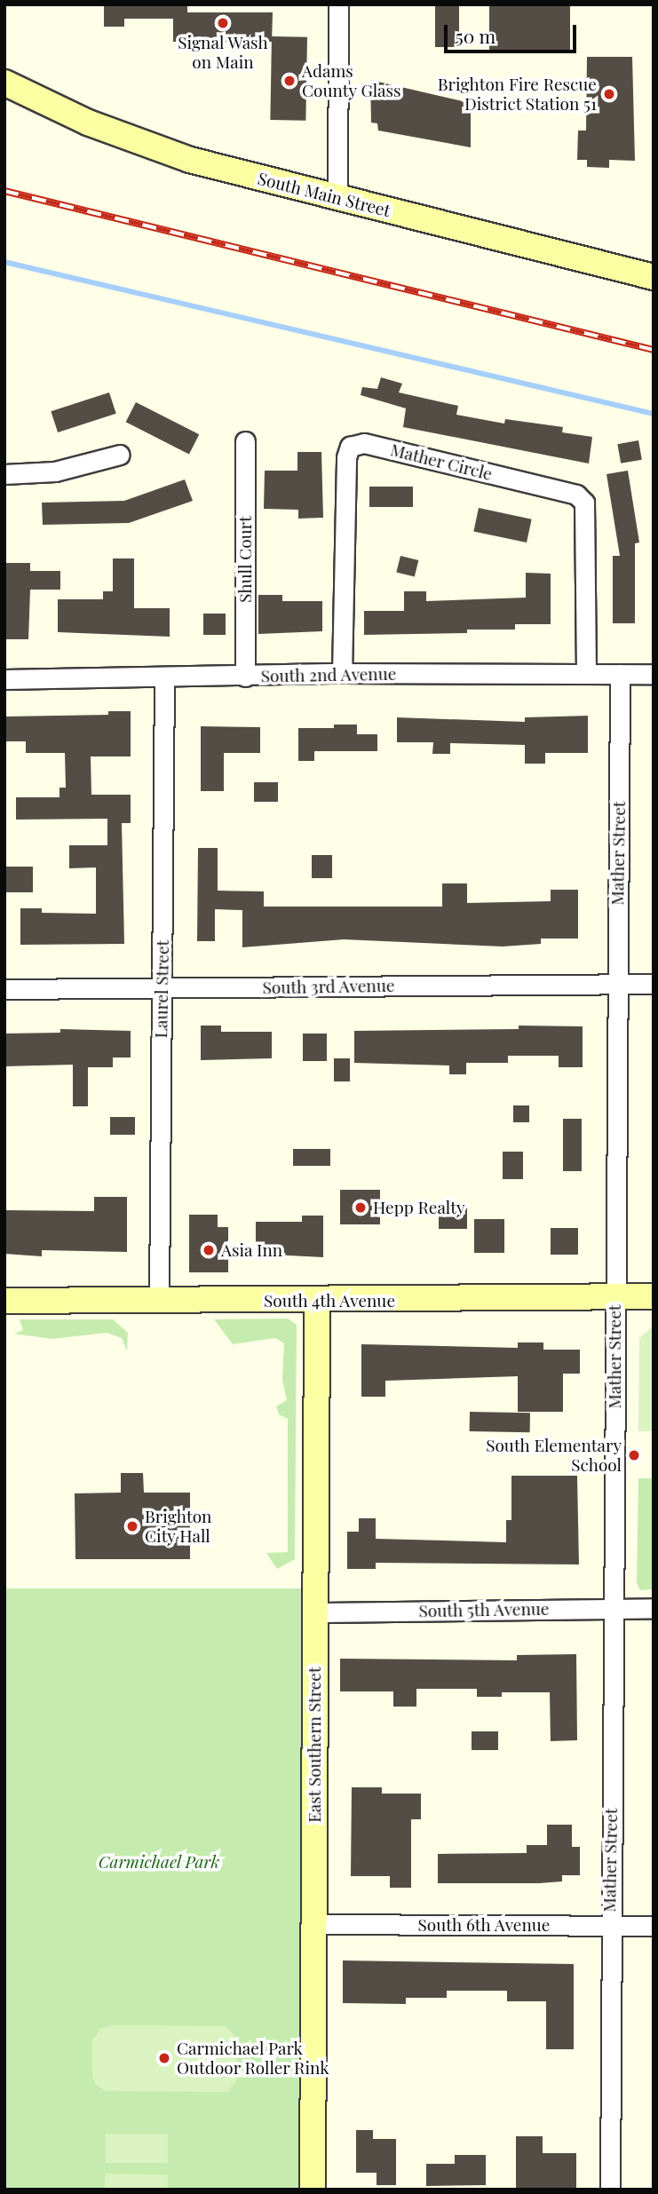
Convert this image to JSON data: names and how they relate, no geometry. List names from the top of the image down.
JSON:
{
  "streets": {
    "street": [
      "South Main Street",
      "Mather Circle",
      "Shull Court",
      "South 2nd Avenue",
      "Mather Street",
      "South 3rd Avenue",
      "Laurel Street",
      "South 4th Avenue",
      "South 5th Avenue",
      "East Southern Street",
      "South 6th Avenue"
    ]
  },
  "crossings": [
    ["Mather Circle", "South 2nd Avenue"],
    ["Shull Court", "South 2nd Avenue"],
    ["South 2nd Avenue", "Mather Street"],
    ["South 2nd Avenue", "Laurel Street"],
    ["Mather Street", "South 3rd Avenue"],
    ["Mather Street", "South 4th Avenue"],
    ["Mather Street", "South 5th Avenue"],
    ["Mather Street", "South 6th Avenue"],
    ["South 3rd Avenue", "Laurel Street"],
    ["Laurel Street", "South 4th Avenue"],
    ["South 4th Avenue", "East Southern Street"],
    ["South 5th Avenue", "East Southern Street"],
    ["East Southern Street", "South 6th Avenue"]
  ],
  "parks": ["Carmichael Park"],
  "places": [
    "Signal Wash on Main",
    "Adams County Glass",
    "Brighton Fire Rescue District Station 51",
    "Hepp Realty",
    "Asia Inn",
    "South Elementary School",
    "Brighton City Hall",
    "Carmichael Park Outdoor Roller Rink"
  ],
  "scale_bar": "50 m"
}
